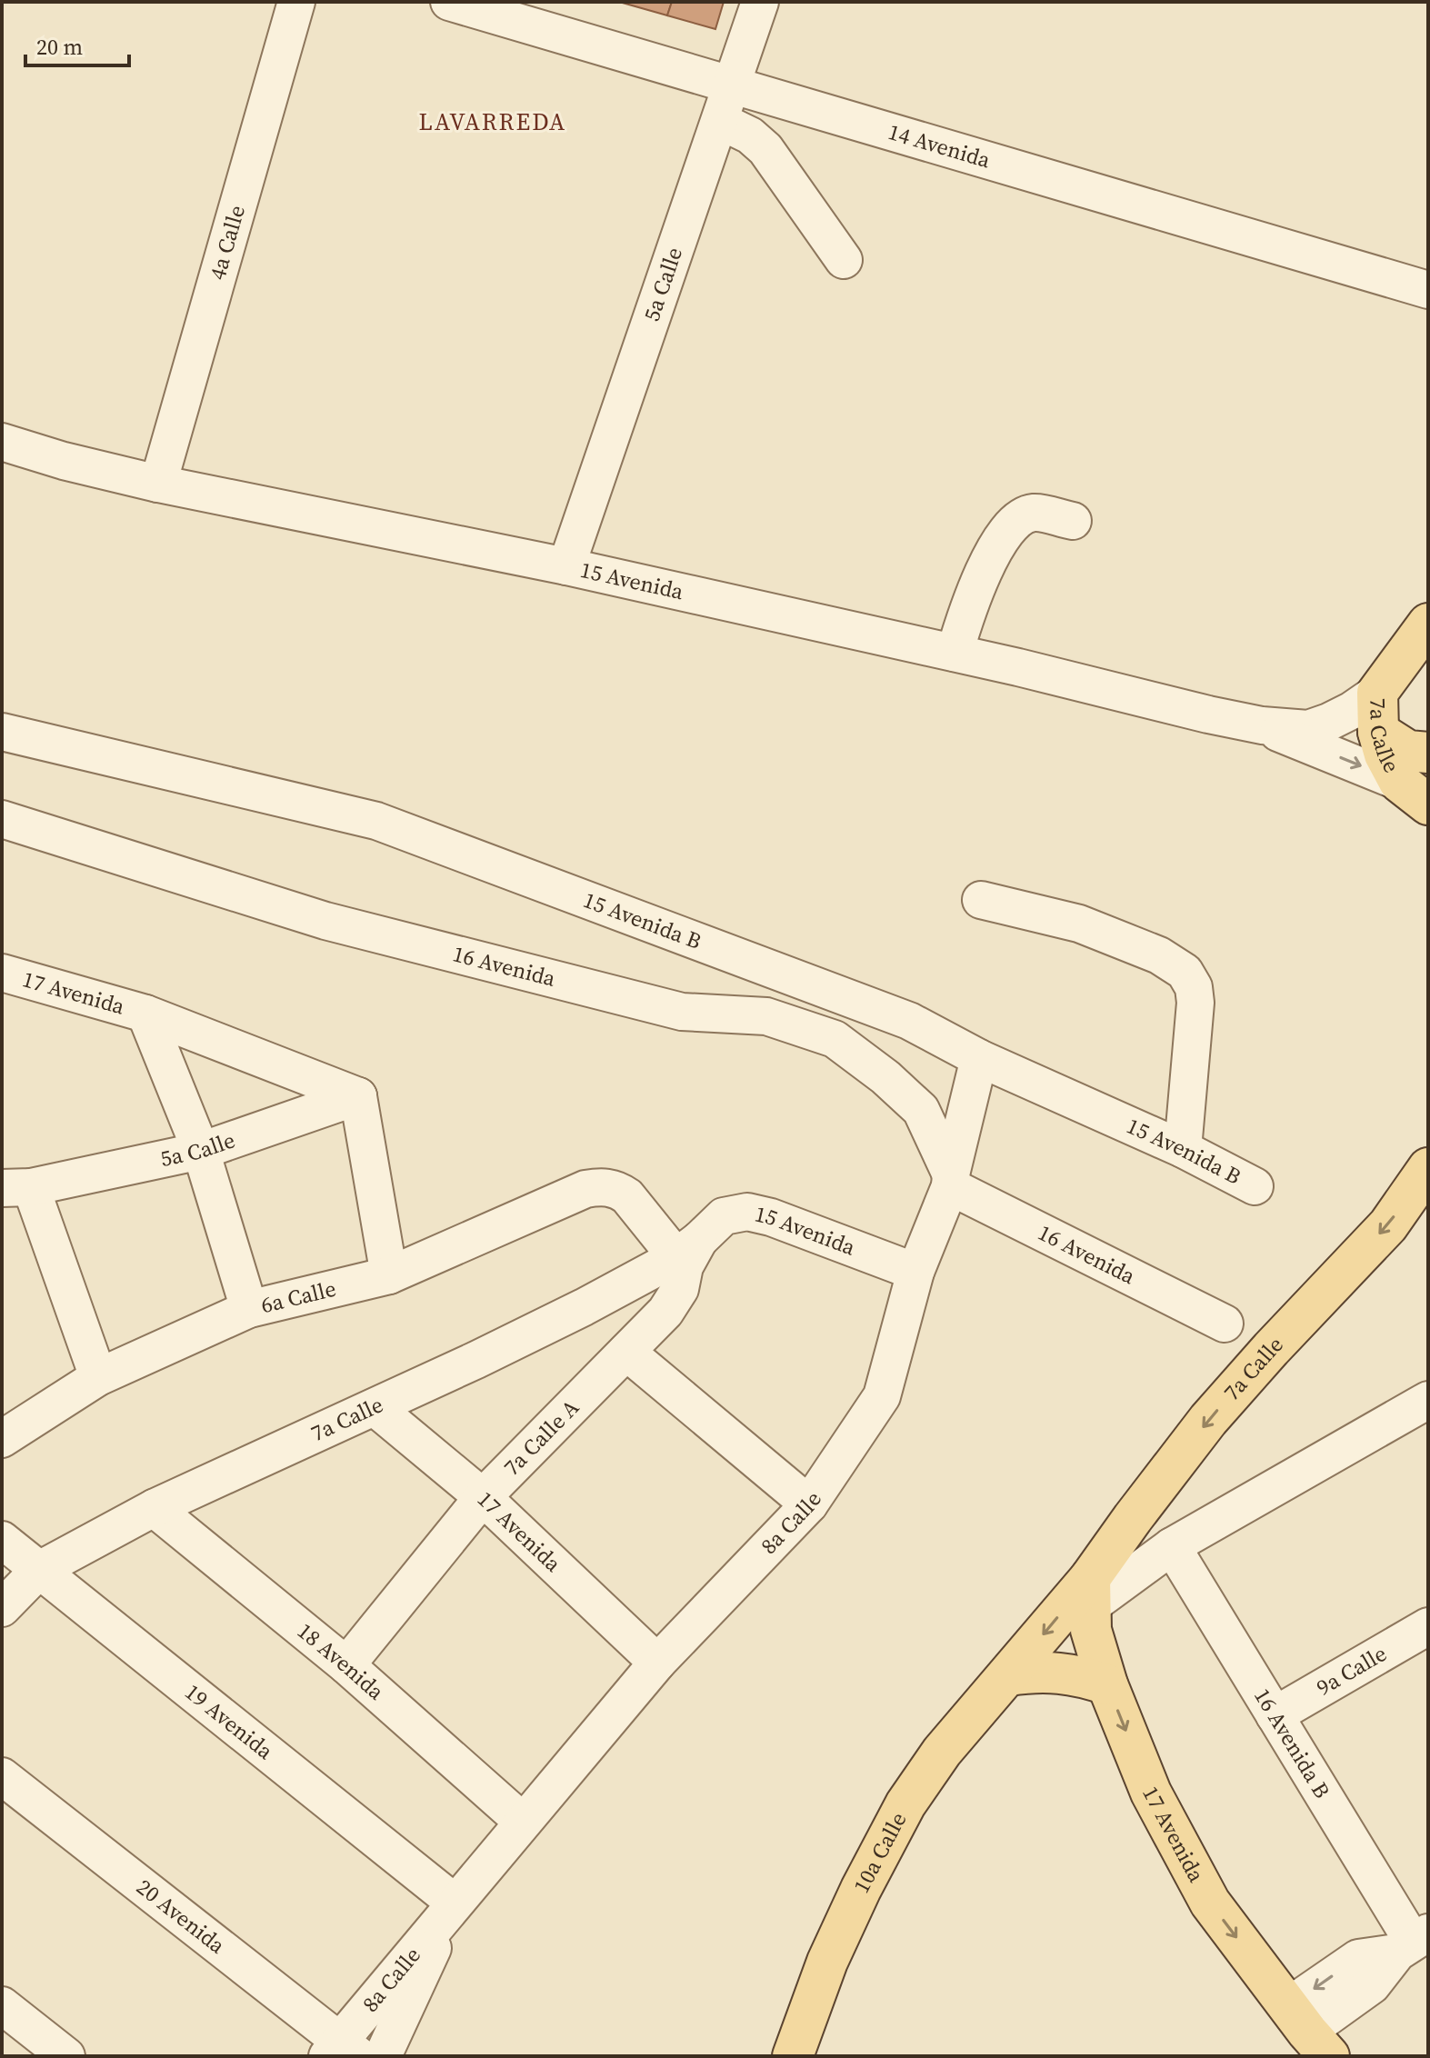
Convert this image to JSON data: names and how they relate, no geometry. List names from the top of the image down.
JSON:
{
  "streets": {
    "main road": ["7a Calle", "17 Avenida", "10a Calle"],
    "street": [
      "14 Avenida",
      "4a Calle",
      "5a Calle",
      "15 Avenida",
      "15 Avenida B",
      "16 Avenida",
      "6a Calle",
      "7a Calle A",
      "8a Calle",
      "18 Avenida",
      "9a Calle",
      "19 Avenida",
      "16 Avenida B",
      "20 Avenida"
    ]
  },
  "crossings": [
    ["14 Avenida", "5a Calle"],
    ["4a Calle", "15 Avenida"],
    ["5a Calle", "15 Avenida"],
    ["5a Calle", "17 Avenida"],
    ["15 Avenida", "7a Calle"],
    ["15 Avenida", "6a Calle"],
    ["15 Avenida", "7a Calle A"],
    ["15 Avenida", "8a Calle"],
    ["7a Calle", "17 Avenida"],
    ["7a Calle", "6a Calle"],
    ["7a Calle", "7a Calle A"],
    ["7a Calle", "18 Avenida"],
    ["7a Calle", "19 Avenida"],
    ["7a Calle", "10a Calle"],
    ["15 Avenida B", "8a Calle"],
    ["16 Avenida", "8a Calle"],
    ["17 Avenida", "6a Calle"],
    ["17 Avenida", "7a Calle A"],
    ["17 Avenida", "8a Calle"],
    ["17 Avenida", "10a Calle"],
    ["6a Calle", "7a Calle A"],
    ["7a Calle A", "18 Avenida"],
    ["8a Calle", "18 Avenida"],
    ["8a Calle", "19 Avenida"],
    ["8a Calle", "20 Avenida"],
    ["9a Calle", "16 Avenida B"]
  ],
  "one_way": ["7a Calle"],
  "districts": ["LAVARREDA"],
  "scale_bar": "20 m"
}
